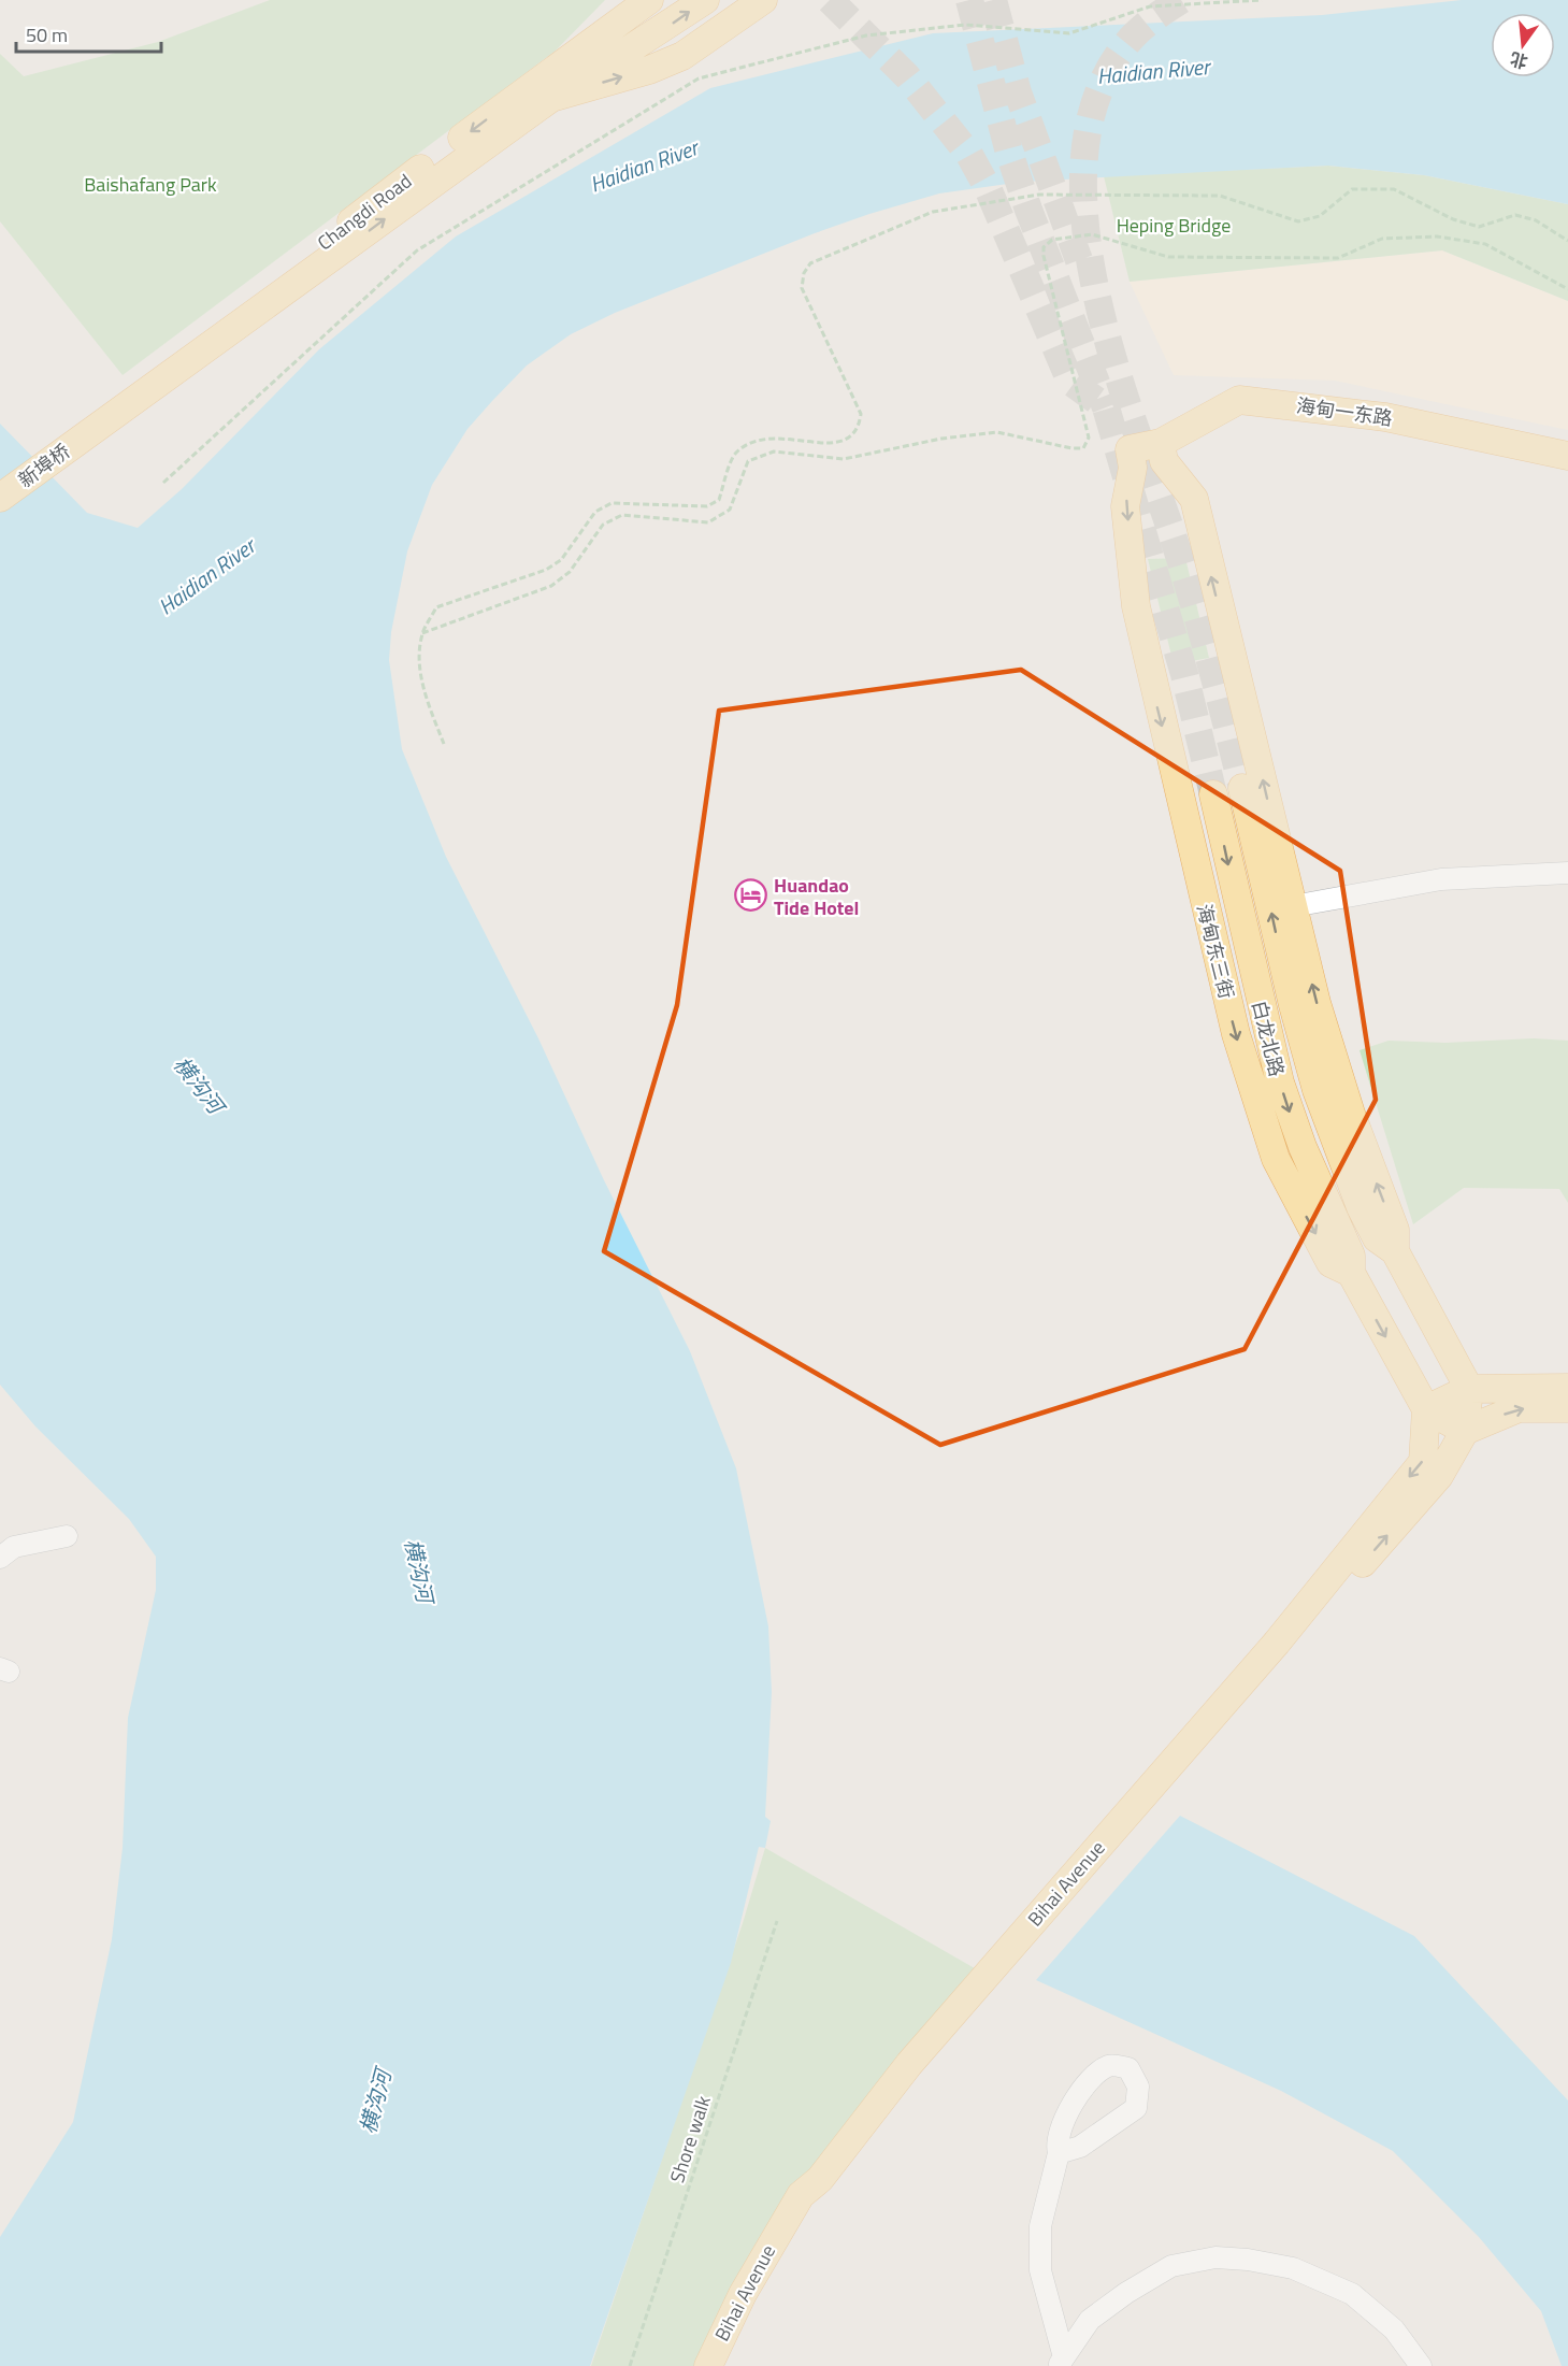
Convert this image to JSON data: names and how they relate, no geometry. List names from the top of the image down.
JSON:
{
  "streets": {
    "main road": [
      "Changdi Road",
      "海甸一东路",
      "新埠桥",
      "海甸东三街",
      "白龙北路",
      "Bihai Avenue"
    ],
    "path": ["Shore walk"]
  },
  "crossings": [
    ["Changdi Road", "新埠桥"],
    ["海甸一东路", "海甸东三街"],
    ["海甸东三街", "白龙北路"],
    ["海甸东三街", "Bihai Avenue"]
  ],
  "water": ["Haidian River", "横沟河"],
  "parks": ["Baishafang Park", "Heping Bridge"],
  "places": {
    "hotel": ["Huandao Tide Hotel"]
  },
  "scale_bar": "50 m",
  "north": "bottom"
}
